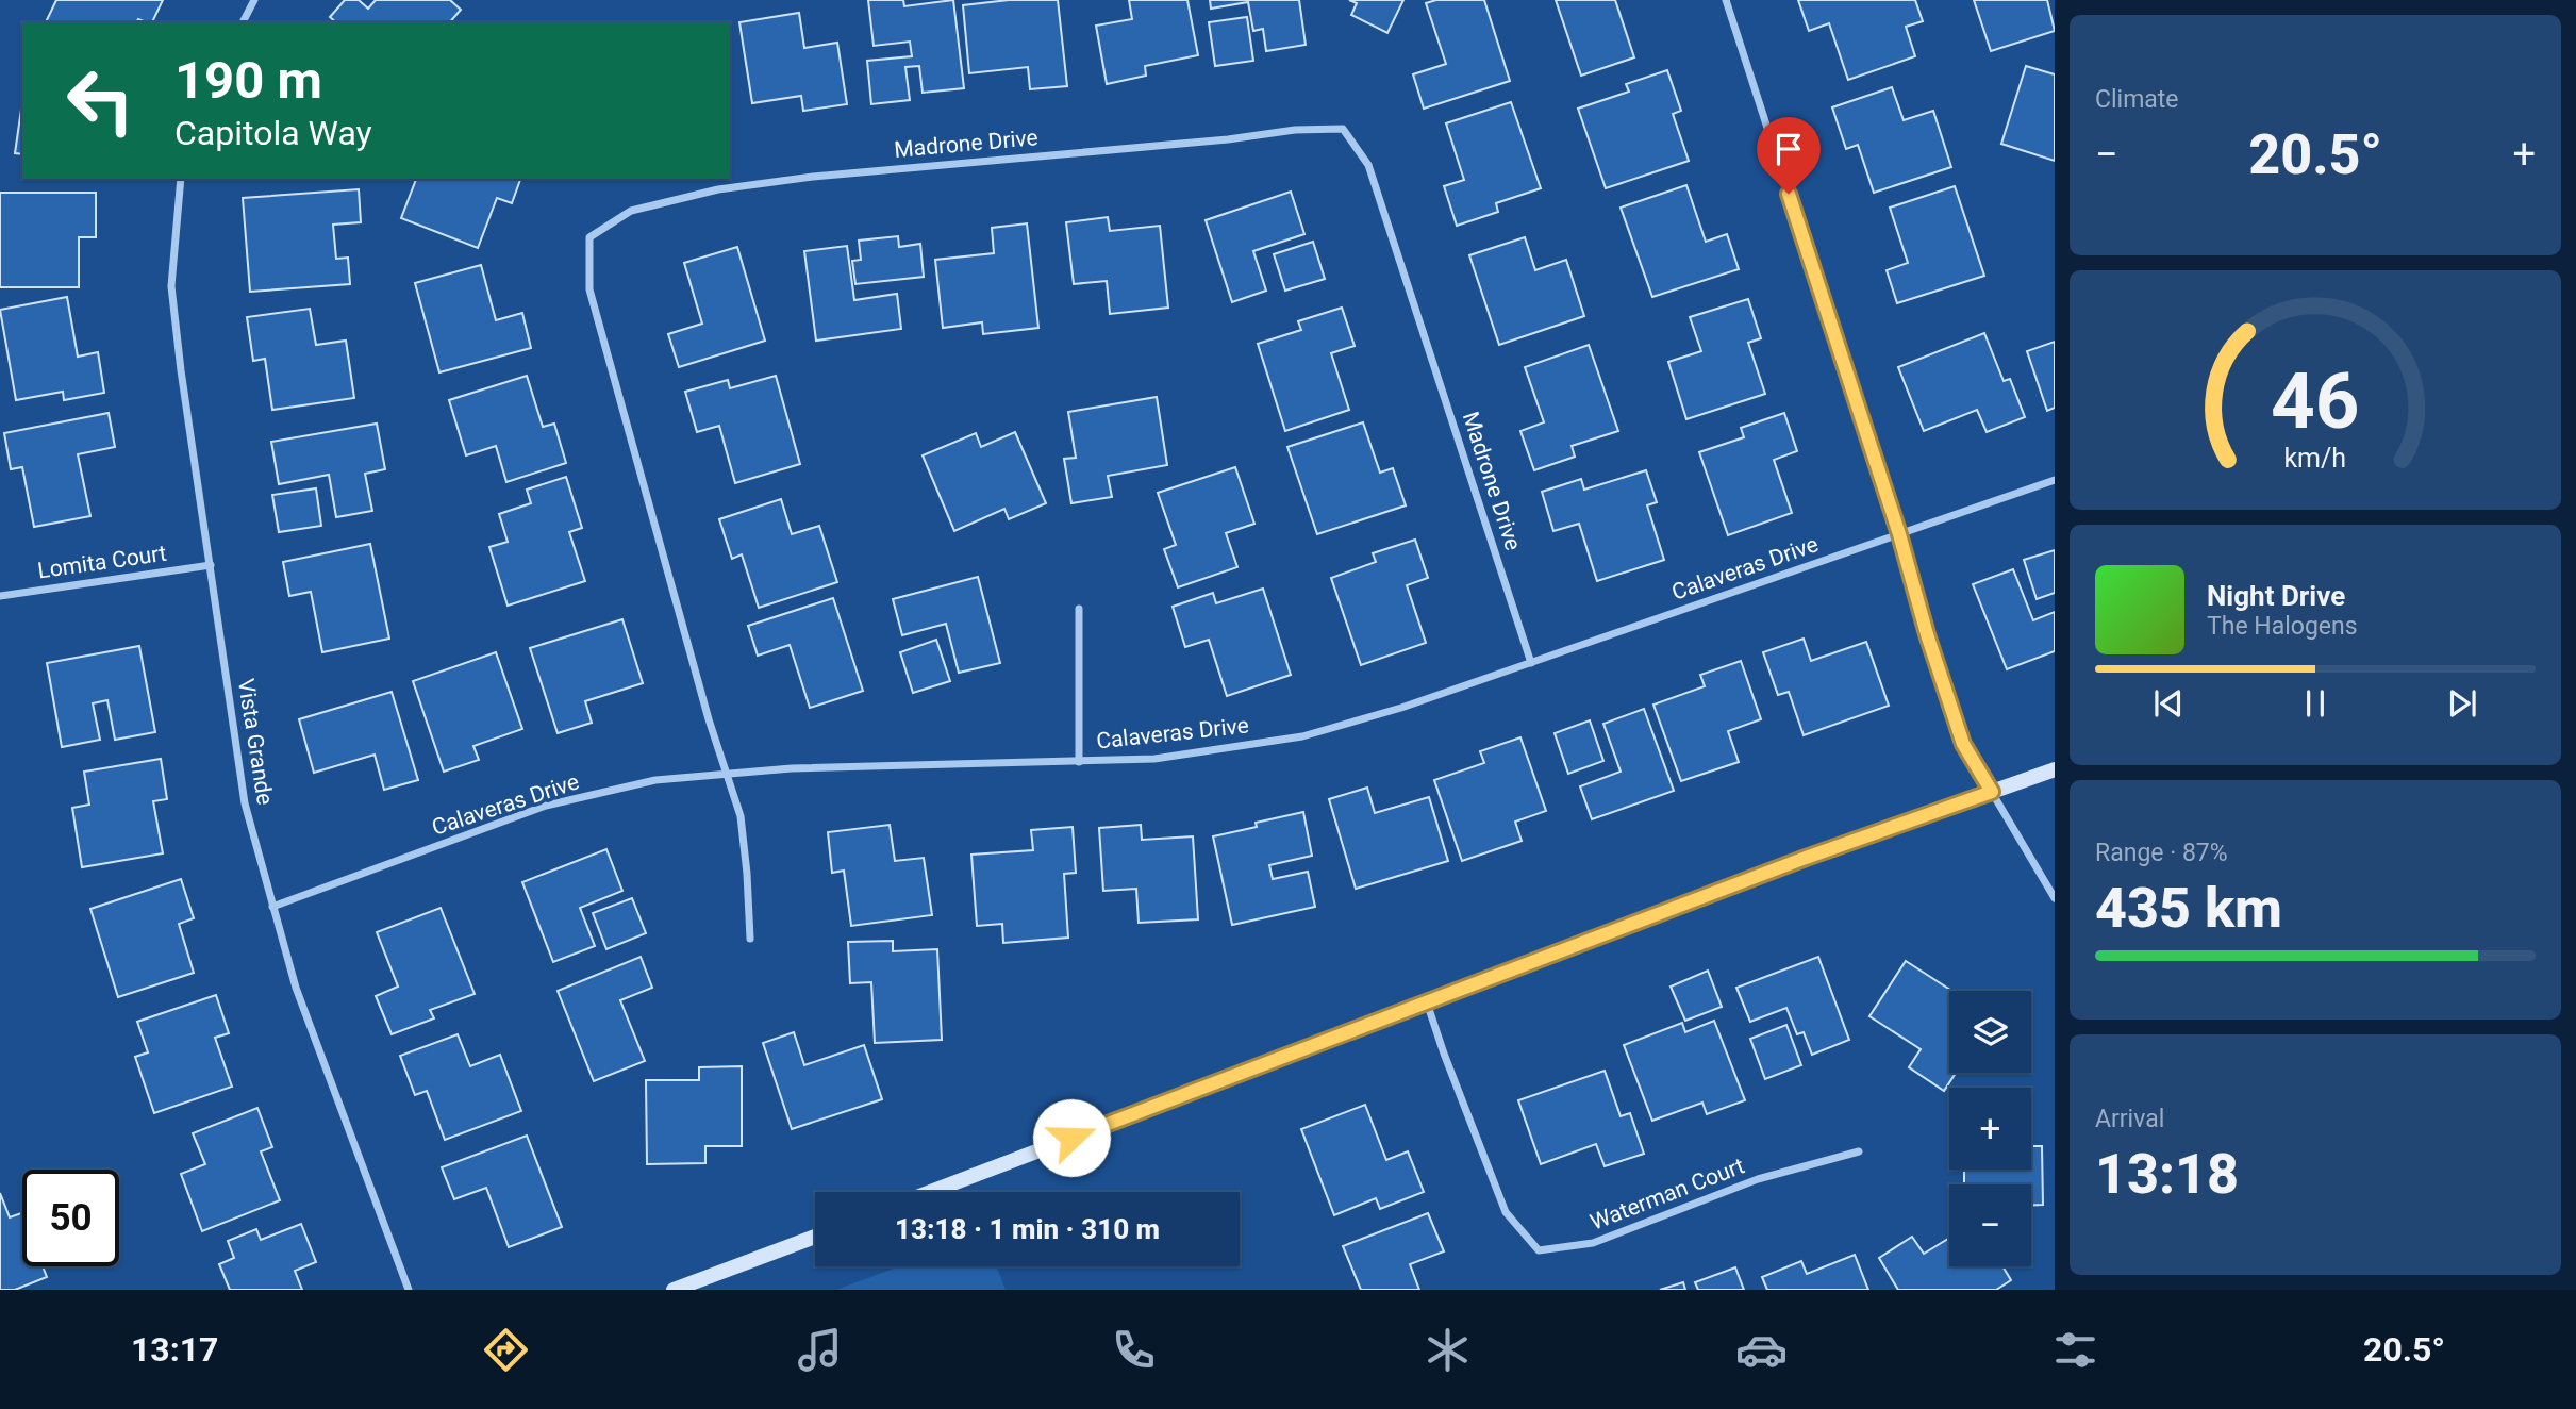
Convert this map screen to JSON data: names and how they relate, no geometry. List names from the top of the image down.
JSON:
{
  "streets": {
    "street": [
      "Madrone Drive",
      "Lomita Court",
      "Calaveras Drive",
      "Vista Grande",
      "Waterman Court"
    ]
  },
  "crossings": [
    ["Madrone Drive", "Calaveras Drive"],
    ["Lomita Court", "Vista Grande"],
    ["Calaveras Drive", "Vista Grande"]
  ],
  "page": {
    "tile": [
      "Climate",
      ["Range · 87%", "435 km"],
      ["Arrival", "13:18"]
    ],
    "turn": ["190 m", "Capitola Way"],
    "heat": ["−", "20.5°", "+"],
    "song": ["Night Drive", "The Halogens"],
    "map_buttons": ["+", "−"],
    "limit": "50",
    "trip": "13:18 · 1 min · 310 m",
    "tabs": ["13:17", "20.5°"],
    "gauge": ["46", "km/h"]
  }
}
